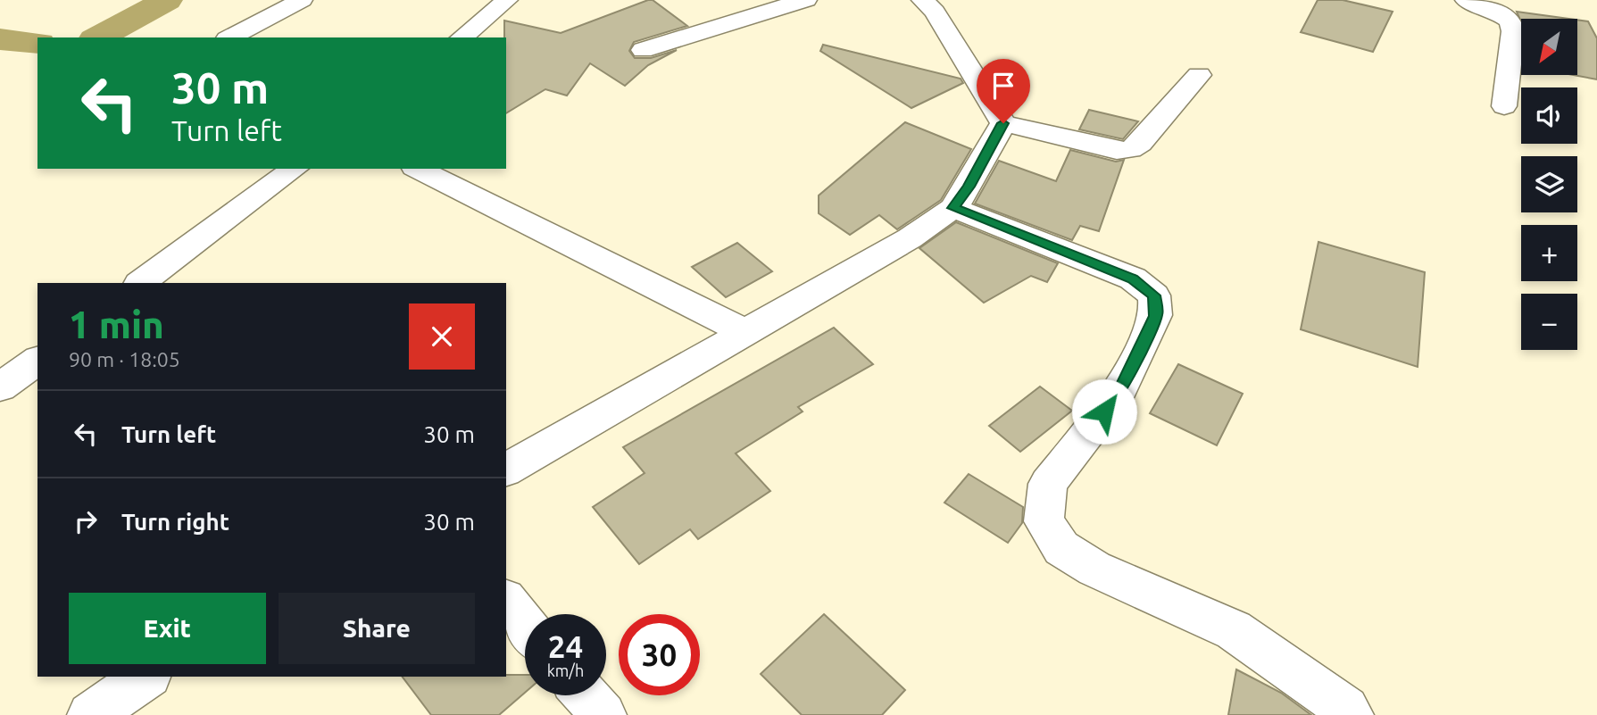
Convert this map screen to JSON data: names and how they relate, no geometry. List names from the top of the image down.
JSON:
{
  "north": "bottom left",
  "page": {
    "map_buttons": ["+", "−"],
    "turn": ["30 m", "Turn left"],
    "heading": ["1 min", "90 m · 18:05"],
    "list": [
      {
        "name": "Turn left",
        "value": "30 m"
      },
      {
        "name": "Turn right",
        "value": "30 m"
      }
    ],
    "buttons": ["Exit", "Share"],
    "speed": "24 km/h",
    "limit": "30"
  }
}
